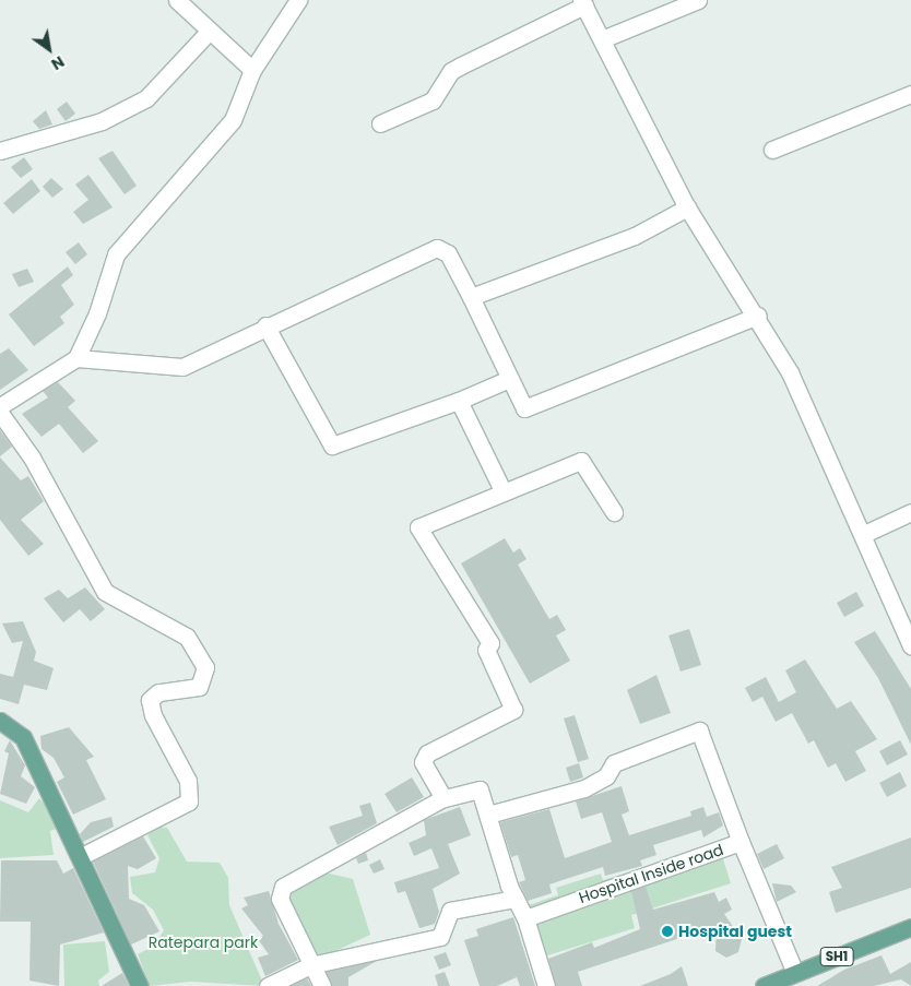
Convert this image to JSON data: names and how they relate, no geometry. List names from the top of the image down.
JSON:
{
  "streets": {
    "main road": ["SH1"],
    "street": ["Hospital Inside road"]
  },
  "crossings": [
    ["Hospital Inside road", "SH1"]
  ],
  "parks": ["Ratepara park"],
  "places": ["Hospital guest"],
  "north": "bottom right"
}
